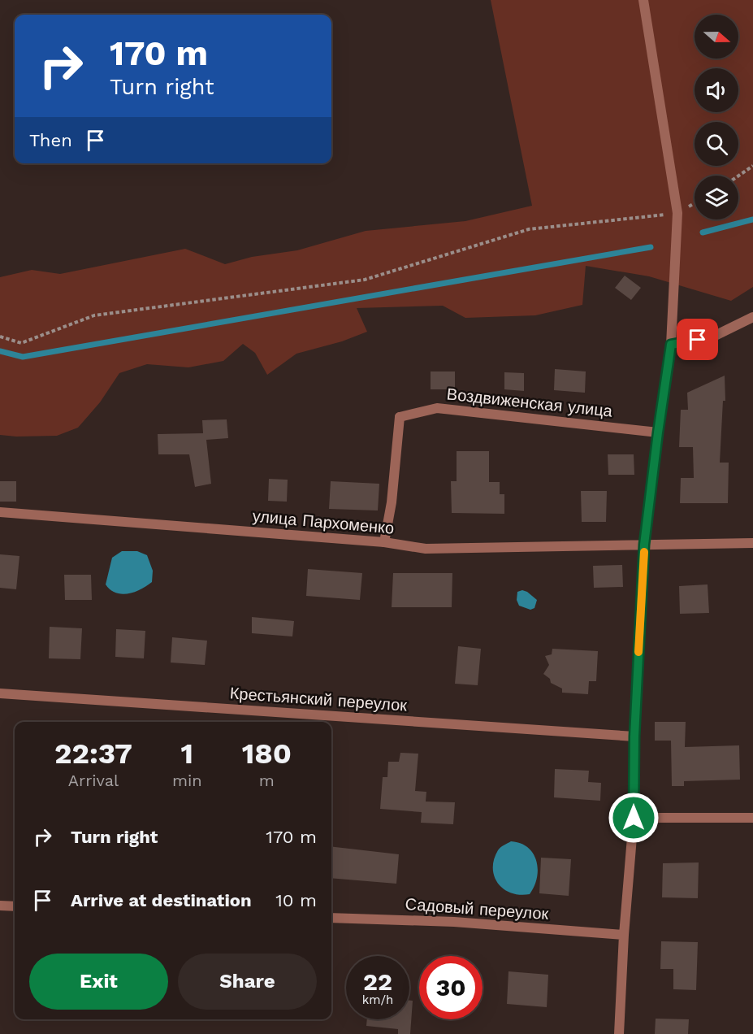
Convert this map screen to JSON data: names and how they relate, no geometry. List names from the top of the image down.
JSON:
{
  "streets": {
    "street": [
      "Воздвиженская улица",
      "улица Пархоменко",
      "Крестьянский переулок",
      "Садовый переулок"
    ]
  },
  "crossings": [
    ["Воздвиженская улица", "улица Пархоменко"]
  ],
  "north": "right",
  "page": {
    "turn": ["170 m", "Turn right"],
    "then": "Then",
    "eta": [
      "22:37",
      "Arrival",
      "1",
      "min",
      "180",
      "m"
    ],
    "list": [
      {
        "name": "Turn right",
        "value": "170 m"
      },
      {
        "name": "Arrive at destination",
        "value": "10 m"
      }
    ],
    "buttons": ["Exit", "Share"],
    "speed": "22 km/h",
    "limit": "30"
  }
}
